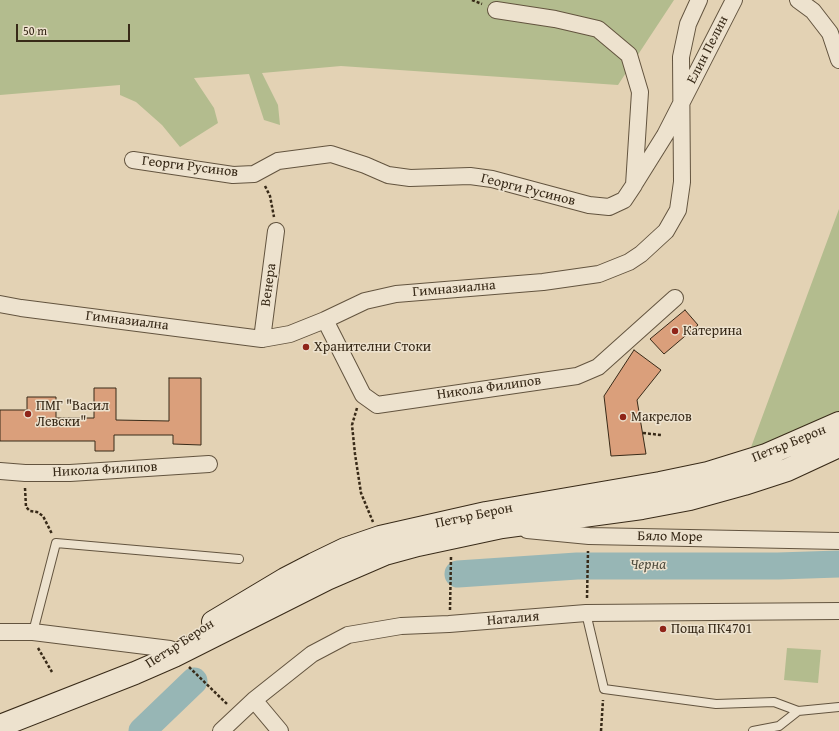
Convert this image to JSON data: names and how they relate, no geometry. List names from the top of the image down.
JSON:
{
  "streets": {
    "main road": ["Петър Берон"],
    "street": [
      "Елин Пелин",
      "Георги Русинов",
      "Венера",
      "Гимназиална",
      "Никола Филипов",
      "Бяло Море",
      "Наталия"
    ]
  },
  "crossings": [
    ["Елин Пелин", "Георги Русинов"],
    ["Елин Пелин", "Гимназиална"],
    ["Георги Русинов", "Гимназиална"],
    ["Венера", "Гимназиална"],
    ["Петър Берон", "Бяло Море"]
  ],
  "water": ["Черна"],
  "places": [
    "Катерина",
    "Хранителни Стоки",
    "ПМГ \"Васил Левски\"",
    "Макрелов",
    "Поща ПК4701"
  ],
  "scale_bar": "50 m"
}
